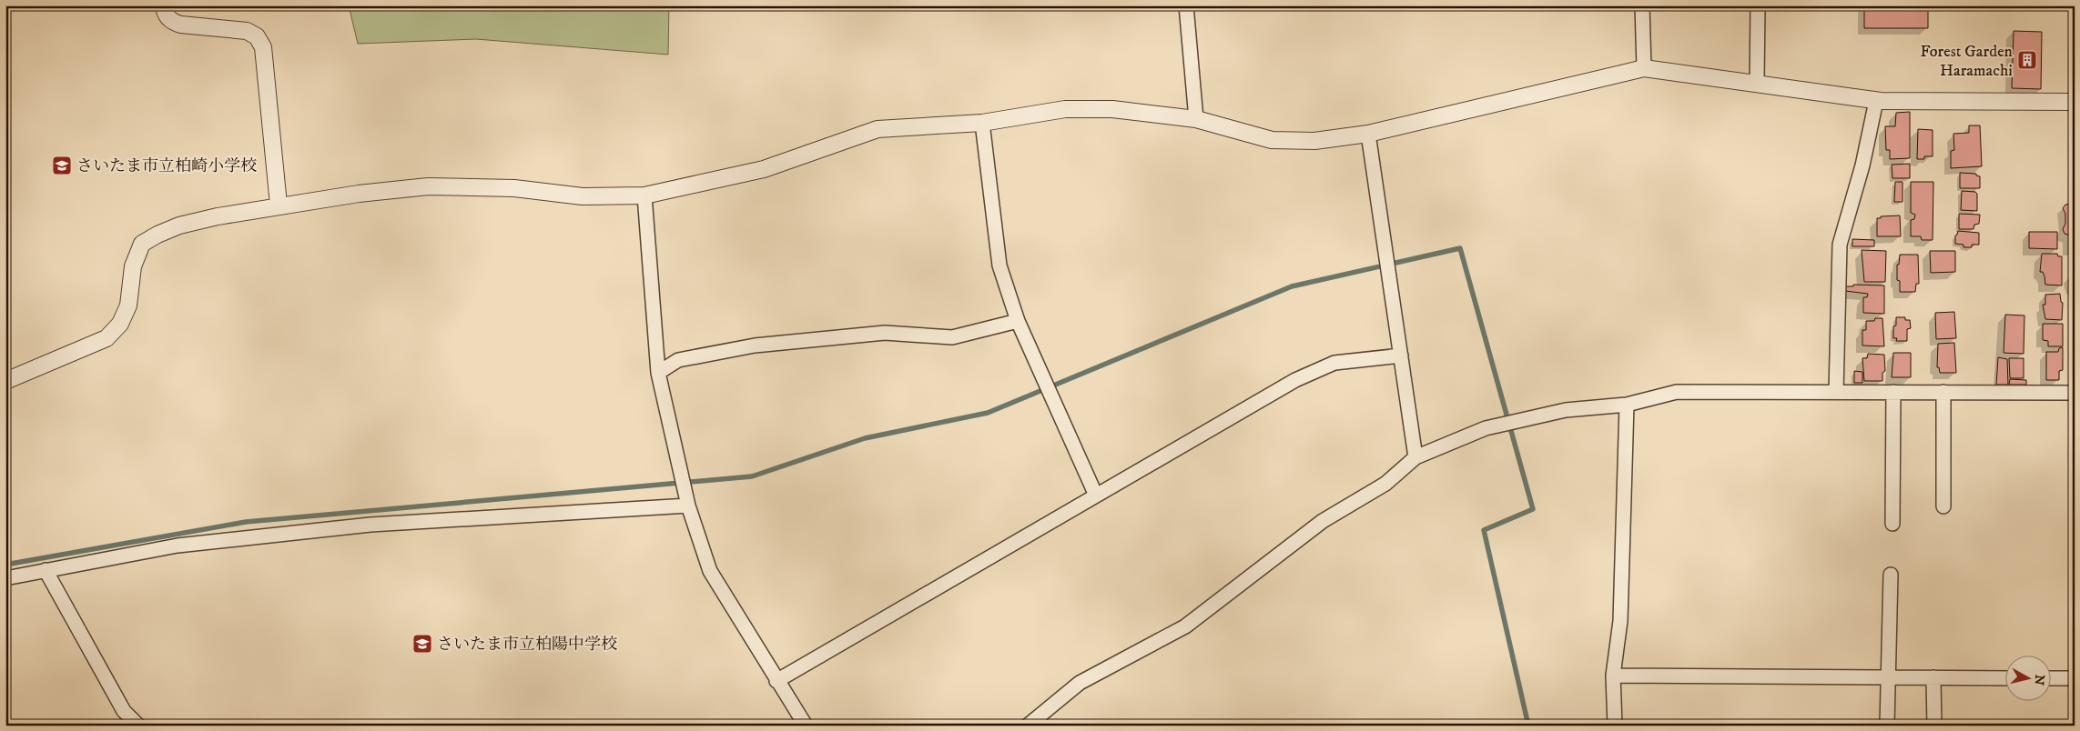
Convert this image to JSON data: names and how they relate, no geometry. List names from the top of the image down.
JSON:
{
  "places": {
    "building": ["Forest Garden Haramachi"],
    "school or university": ["さいたま市立柏崎小学校", "さいたま市立柏陽中学校"]
  },
  "north": "right"
}
